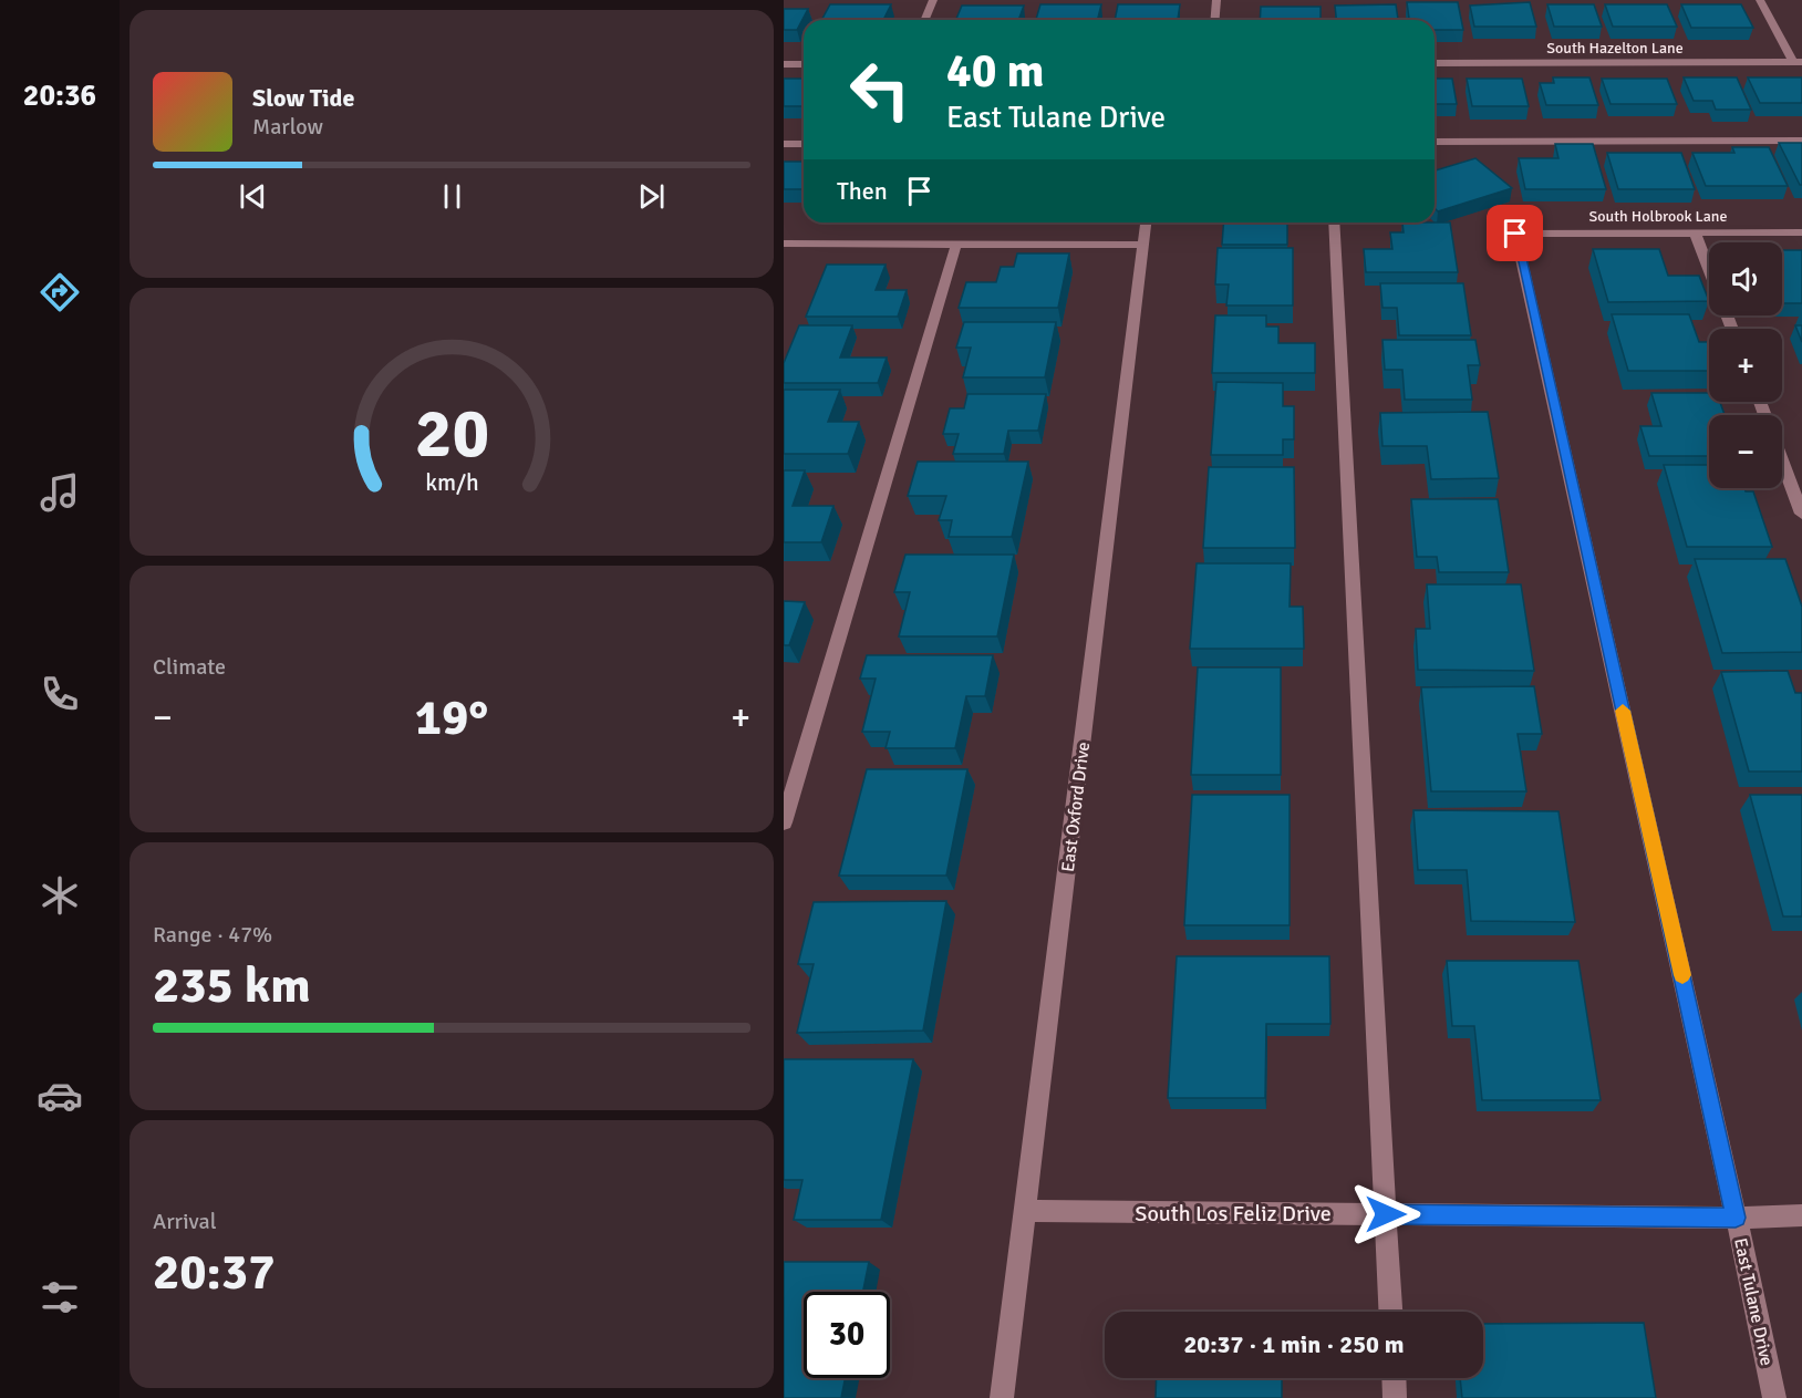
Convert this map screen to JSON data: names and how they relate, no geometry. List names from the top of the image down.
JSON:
{
  "streets": {
    "street": [
      "South Hazelton Lane",
      "South Holbrook Lane",
      "East Oxford Drive",
      "South Los Feliz Drive",
      "East Tulane Drive"
    ]
  },
  "crossings": [
    ["South Holbrook Lane", "East Tulane Drive"],
    ["East Oxford Drive", "South Los Feliz Drive"],
    ["South Los Feliz Drive", "East Tulane Drive"]
  ],
  "page": {
    "tabs": "20:36",
    "turn": ["40 m", "East Tulane Drive"],
    "song": ["Slow Tide", "Marlow"],
    "then": "Then",
    "map_buttons": ["+", "−"],
    "tile": [
      "Climate",
      ["Range · 47%", "235 km"],
      ["Arrival", "20:37"]
    ],
    "heat": ["−", "19°", "+"],
    "limit": "30",
    "trip": "20:37 · 1 min · 250 m",
    "gauge": ["20", "km/h"]
  }
}
